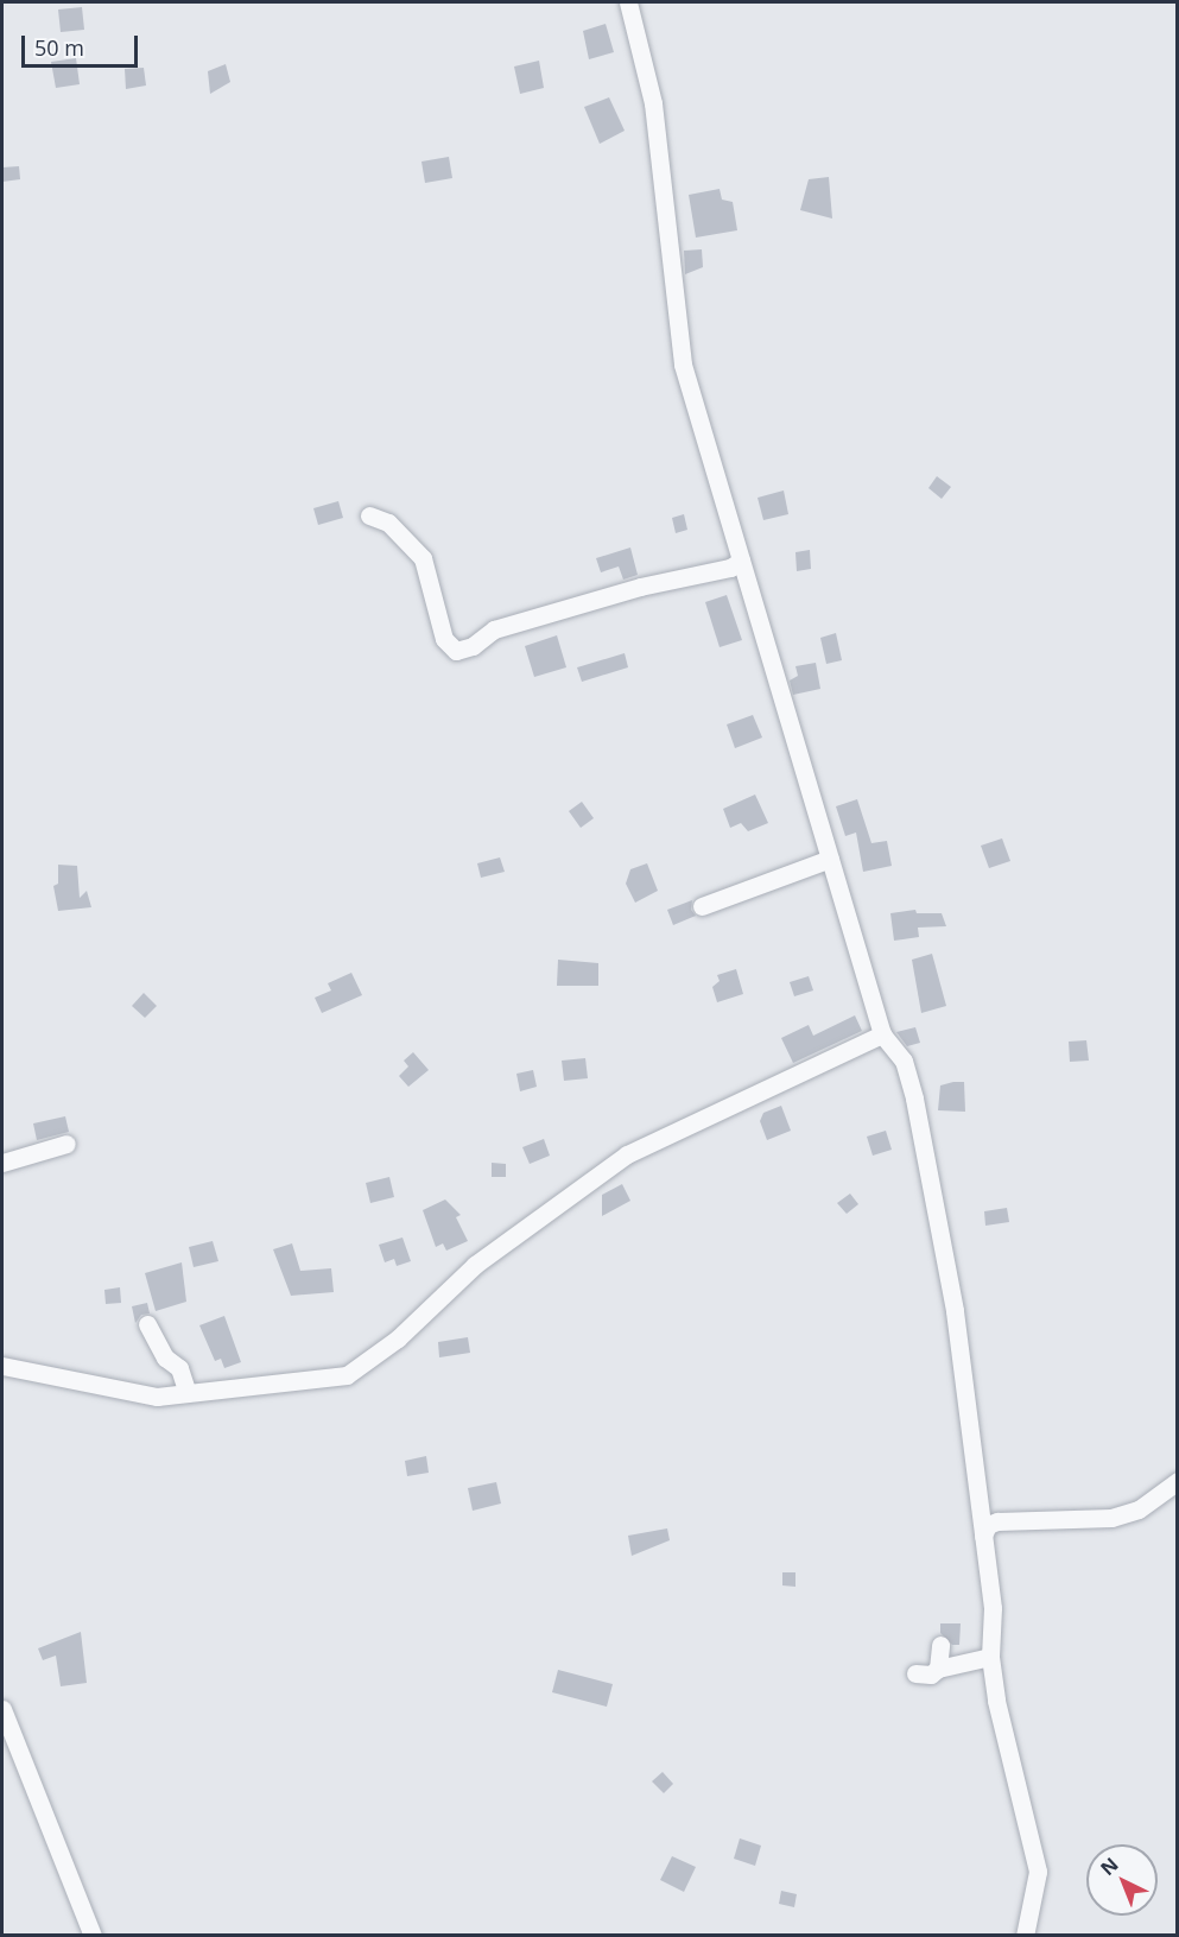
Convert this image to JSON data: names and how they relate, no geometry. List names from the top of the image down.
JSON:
{
  "scale_bar": "50 m",
  "north": "top left"
}
